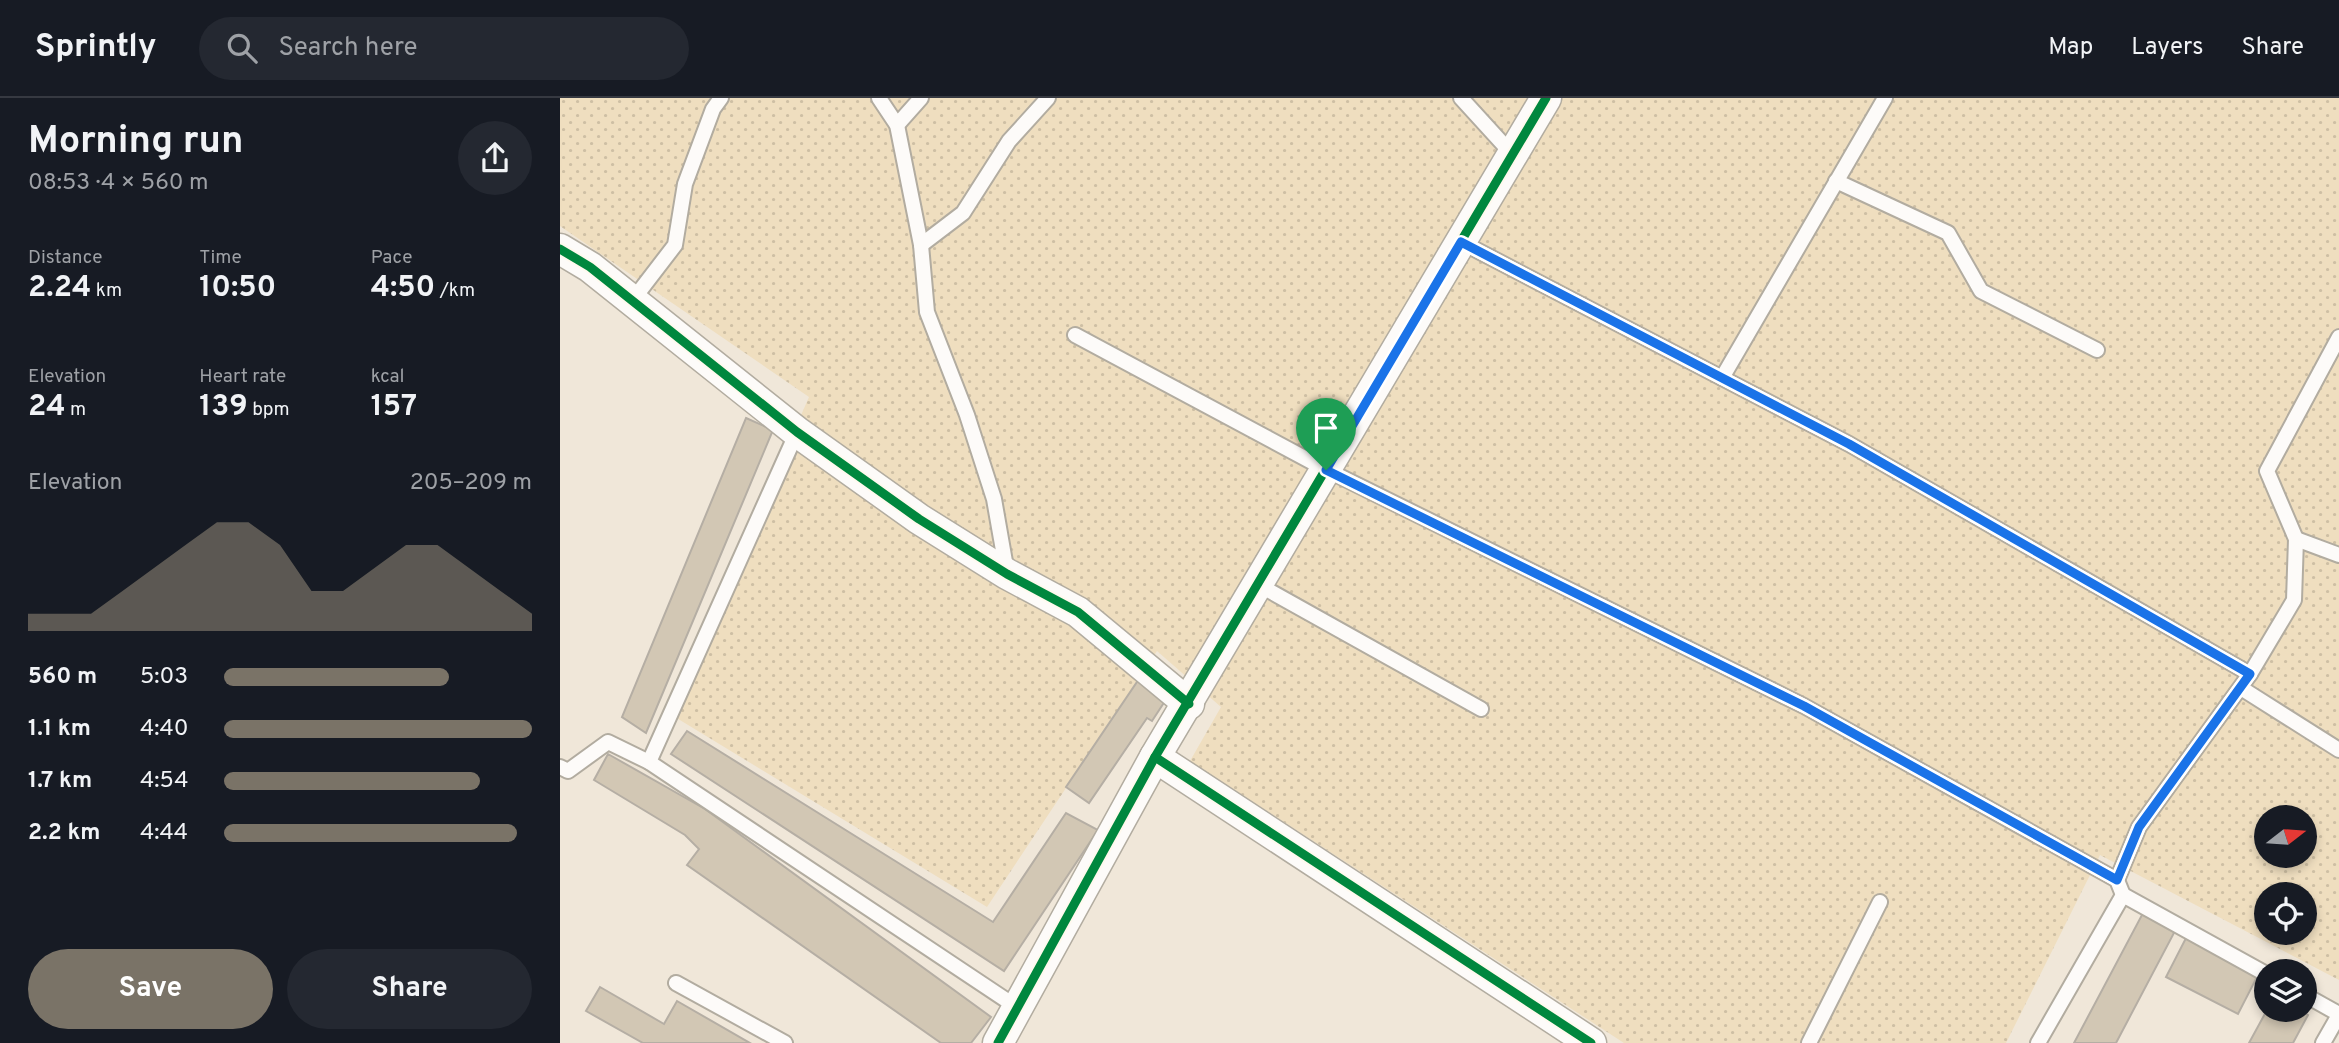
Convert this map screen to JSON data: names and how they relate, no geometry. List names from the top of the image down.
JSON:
{
  "north": "right",
  "page": {
    "header": "Sprintly",
    "search": "Search here",
    "nav": ["Map", "Layers", "Share"],
    "heading": ["Morning run", "08:53 · 4 × 560 m"],
    "stats": [
      ["Distance", "2.24 km"],
      ["Time", "10:50"],
      ["Pace", "4:50 /km"],
      ["Elevation", "24 m"],
      ["Heart rate", "139 bpm"],
      ["kcal", "157"]
    ],
    "chart": ["Elevation", "205–209 m"],
    "list": [
      {
        "name": "560 m",
        "note": "5:03"
      },
      {
        "name": "1.1 km",
        "note": "4:40"
      },
      {
        "name": "1.7 km",
        "note": "4:54"
      },
      {
        "name": "2.2 km",
        "note": "4:44"
      }
    ],
    "buttons": ["Save", "Share"]
  }
}
